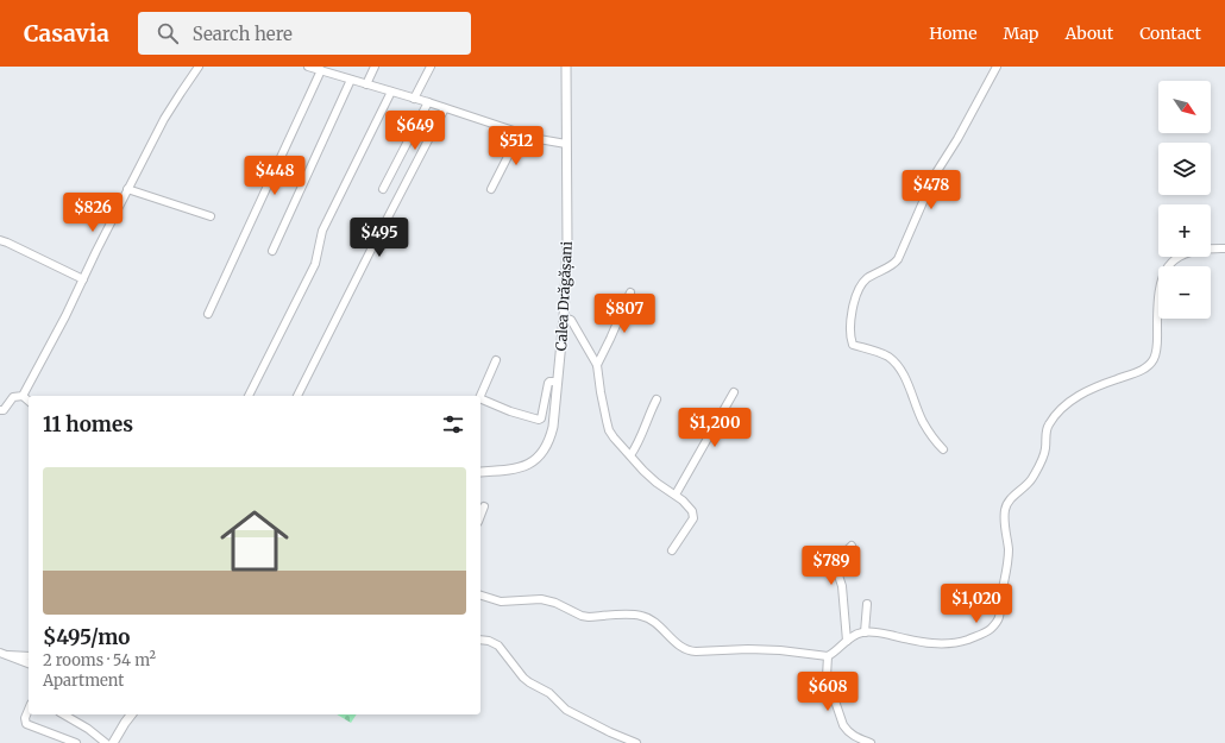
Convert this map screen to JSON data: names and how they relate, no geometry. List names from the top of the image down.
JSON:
{
  "streets": {
    "main road": ["Calea Drăgășani"]
  },
  "north": "bottom right",
  "page": {
    "header": "Casavia",
    "search": "Search here",
    "nav": [
      "Home",
      "Map",
      "About",
      "Contact"
    ],
    "map_buttons": ["+", "−"],
    "price": [
      "$649",
      "$512",
      "$448",
      "$478",
      "$826",
      "$495",
      "$807",
      "$1,200",
      "$789",
      "$1,020",
      "$608"
    ],
    "heading": "11 homes",
    "list": [
      {
        "name": "$495/mo",
        "note": "2 rooms · 54 m² · Apartment"
      }
    ]
  }
}
